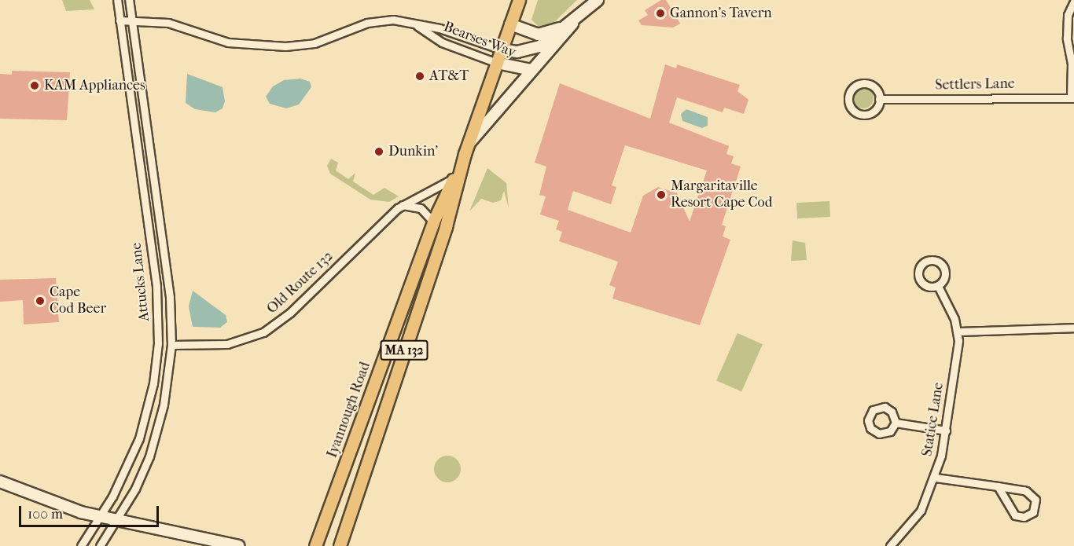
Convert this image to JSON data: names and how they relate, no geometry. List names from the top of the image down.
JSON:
{
  "streets": {
    "main road": ["Bearses Way", "MA 132", "Iyannough Road"],
    "street": [
      "Settlers Lane",
      "Attucks Lane",
      "Old Route 132",
      "Statice Lane"
    ]
  },
  "crossings": [
    ["Bearses Way", "Attucks Lane"],
    ["Bearses Way", "Iyannough Road"],
    ["Attucks Lane", "Old Route 132"],
    ["Old Route 132", "Iyannough Road"]
  ],
  "places": [
    "Gannon's Tavern",
    "AT&T",
    "KAM Appliances",
    "Dunkin'",
    "Margaritaville Resort Cape Cod",
    "Cape Cod Beer"
  ],
  "scale_bar": "100 m"
}
